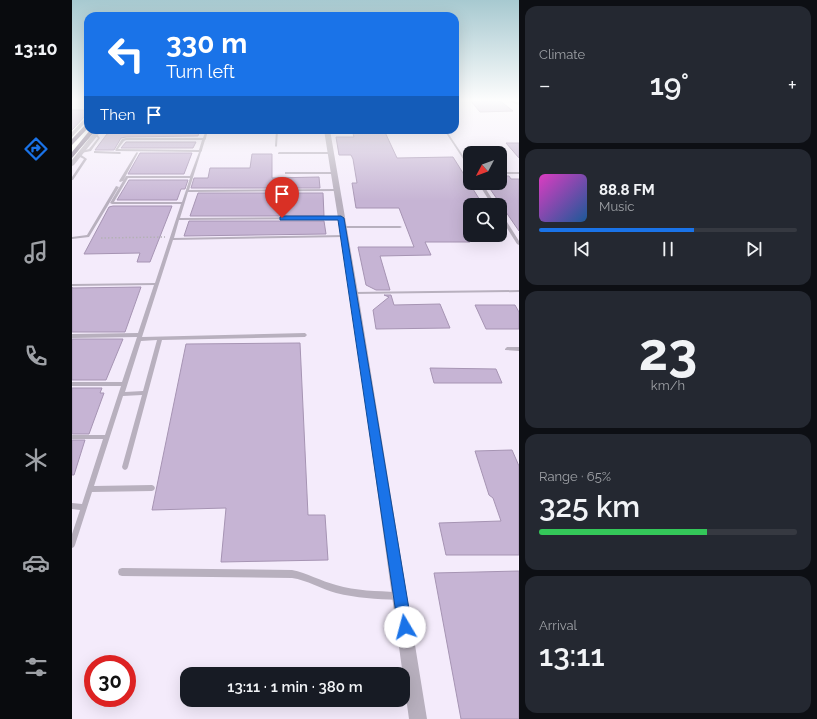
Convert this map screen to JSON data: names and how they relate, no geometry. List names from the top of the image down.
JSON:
{
  "north": "bottom left",
  "page": {
    "tabs": "13:10",
    "tile": [
      "Climate",
      ["23", "km/h"],
      ["Range · 65%", "325 km"],
      ["Arrival", "13:11"]
    ],
    "turn": ["330 m", "Turn left"],
    "heat": ["−", "19°", "+"],
    "then": "Then",
    "song": ["88.8 FM", "Music"],
    "limit": "30",
    "trip": "13:11 · 1 min · 380 m"
  }
}
